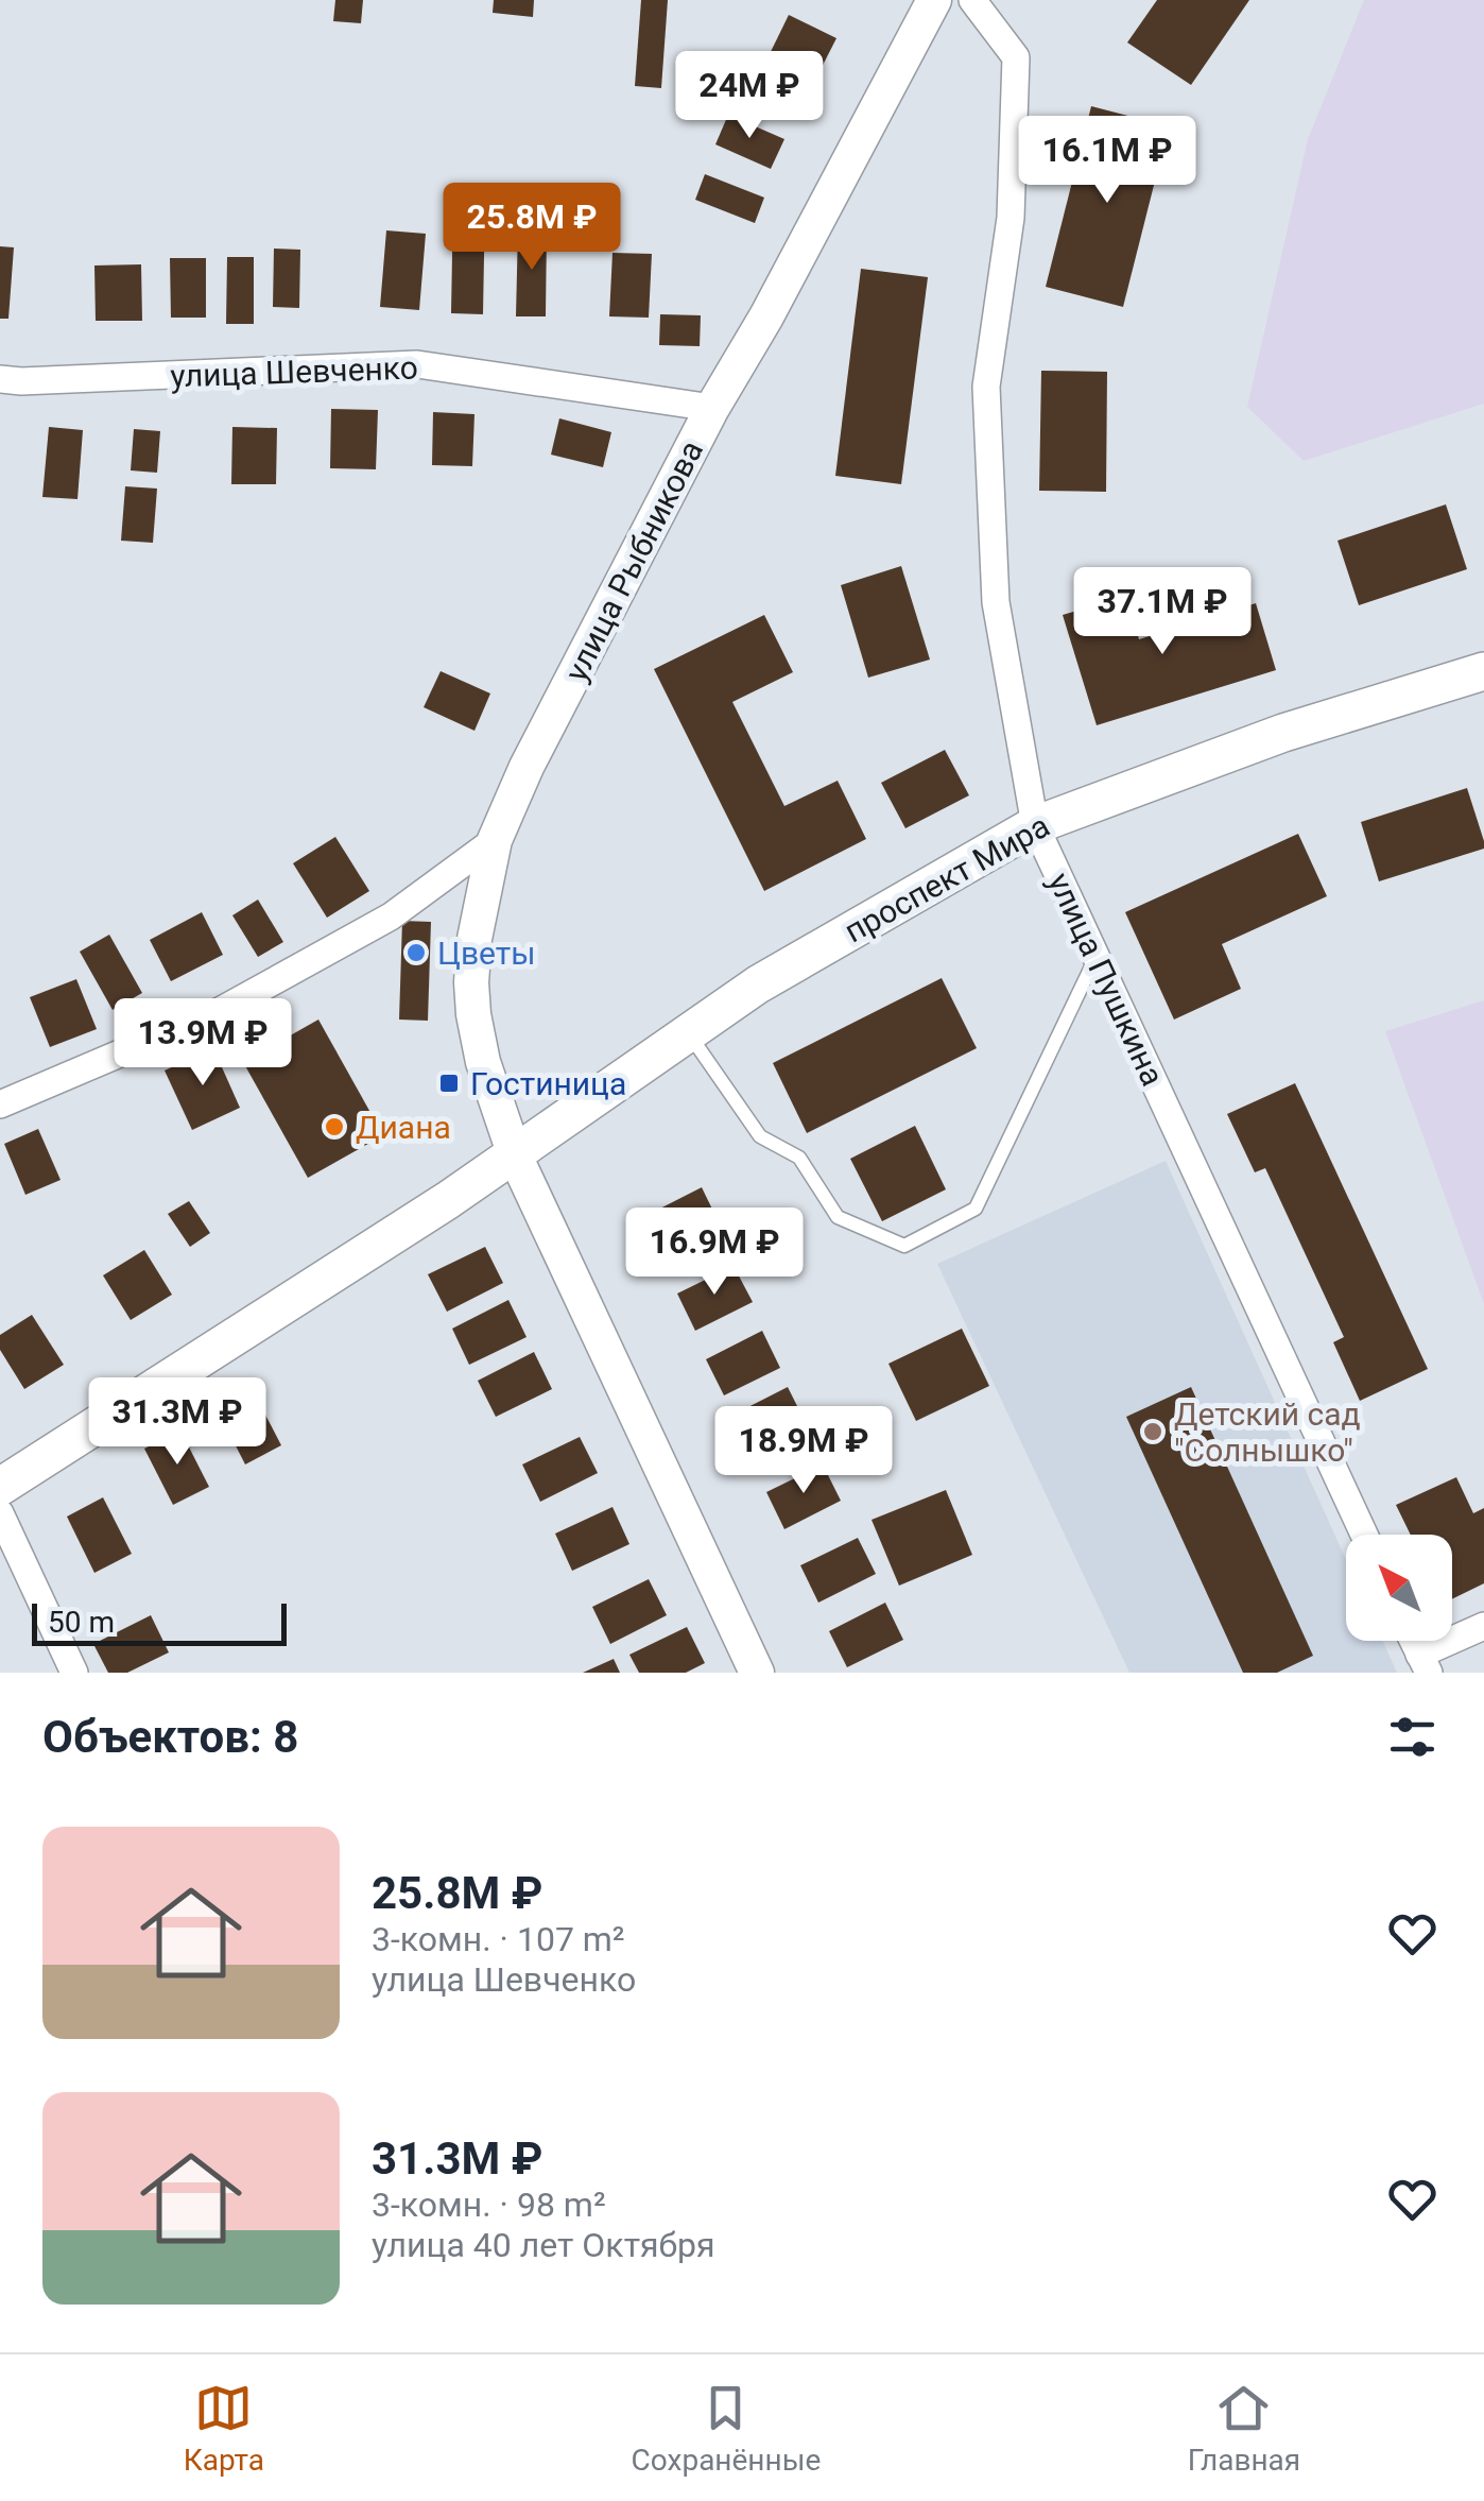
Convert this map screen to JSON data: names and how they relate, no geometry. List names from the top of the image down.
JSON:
{
  "streets": {
    "main road": ["проспект Мира"],
    "street": ["улица Шевченко", "улица Рыбникова", "улица Пушкина"]
  },
  "crossings": [
    ["улица Шевченко", "улица Рыбникова"],
    ["улица Рыбникова", "проспект Мира"],
    ["проспект Мира", "улица Пушкина"]
  ],
  "places": {
    "other": ["Цветы", "Диана", "Детский сад \"Солнышко\""],
    "transit": ["Гостиница"]
  },
  "scale_bar": "50 m",
  "north": "top left",
  "page": {
    "price": [
      "24M ₽",
      "16.1M ₽",
      "25.8M ₽",
      "37.1M ₽",
      "13.9M ₽",
      "16.9M ₽",
      "31.3M ₽",
      "18.9M ₽"
    ],
    "scale": "50 m",
    "heading": "Объектов: 8",
    "list": [
      {
        "name": "25.8M ₽",
        "note": "3-комн. · 107 m² · улица Шевченко"
      },
      {
        "name": "31.3M ₽",
        "note": "3-комн. · 98 m² · улица 40 лет Октября"
      }
    ],
    "tabs": ["Карта", "Сохранённые", "Главная"]
  }
}
